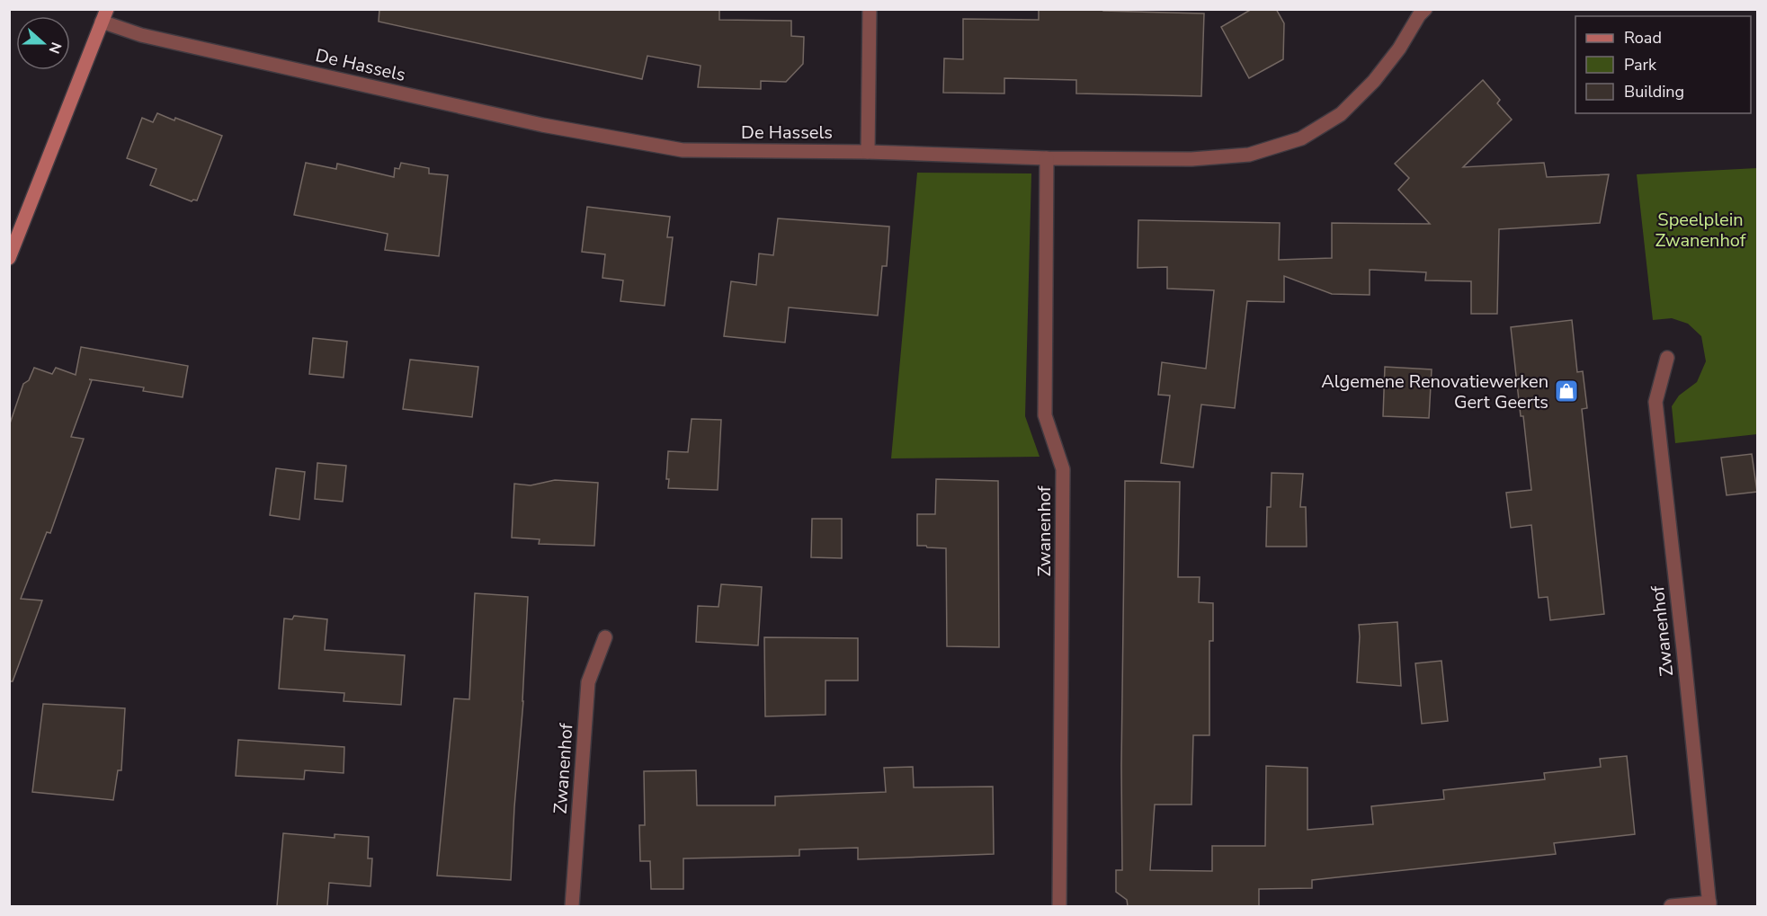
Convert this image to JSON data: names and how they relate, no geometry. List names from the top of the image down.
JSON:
{
  "streets": {
    "street": ["De Hassels", "Zwanenhof"]
  },
  "crossings": [
    ["De Hassels", "Zwanenhof"]
  ],
  "parks": ["Speelplein Zwanenhof"],
  "places": {
    "shop": ["Algemene Renovatiewerken Gert Geerts"]
  },
  "legend": ["Road", "Park", "Building"],
  "north": "right"
}
